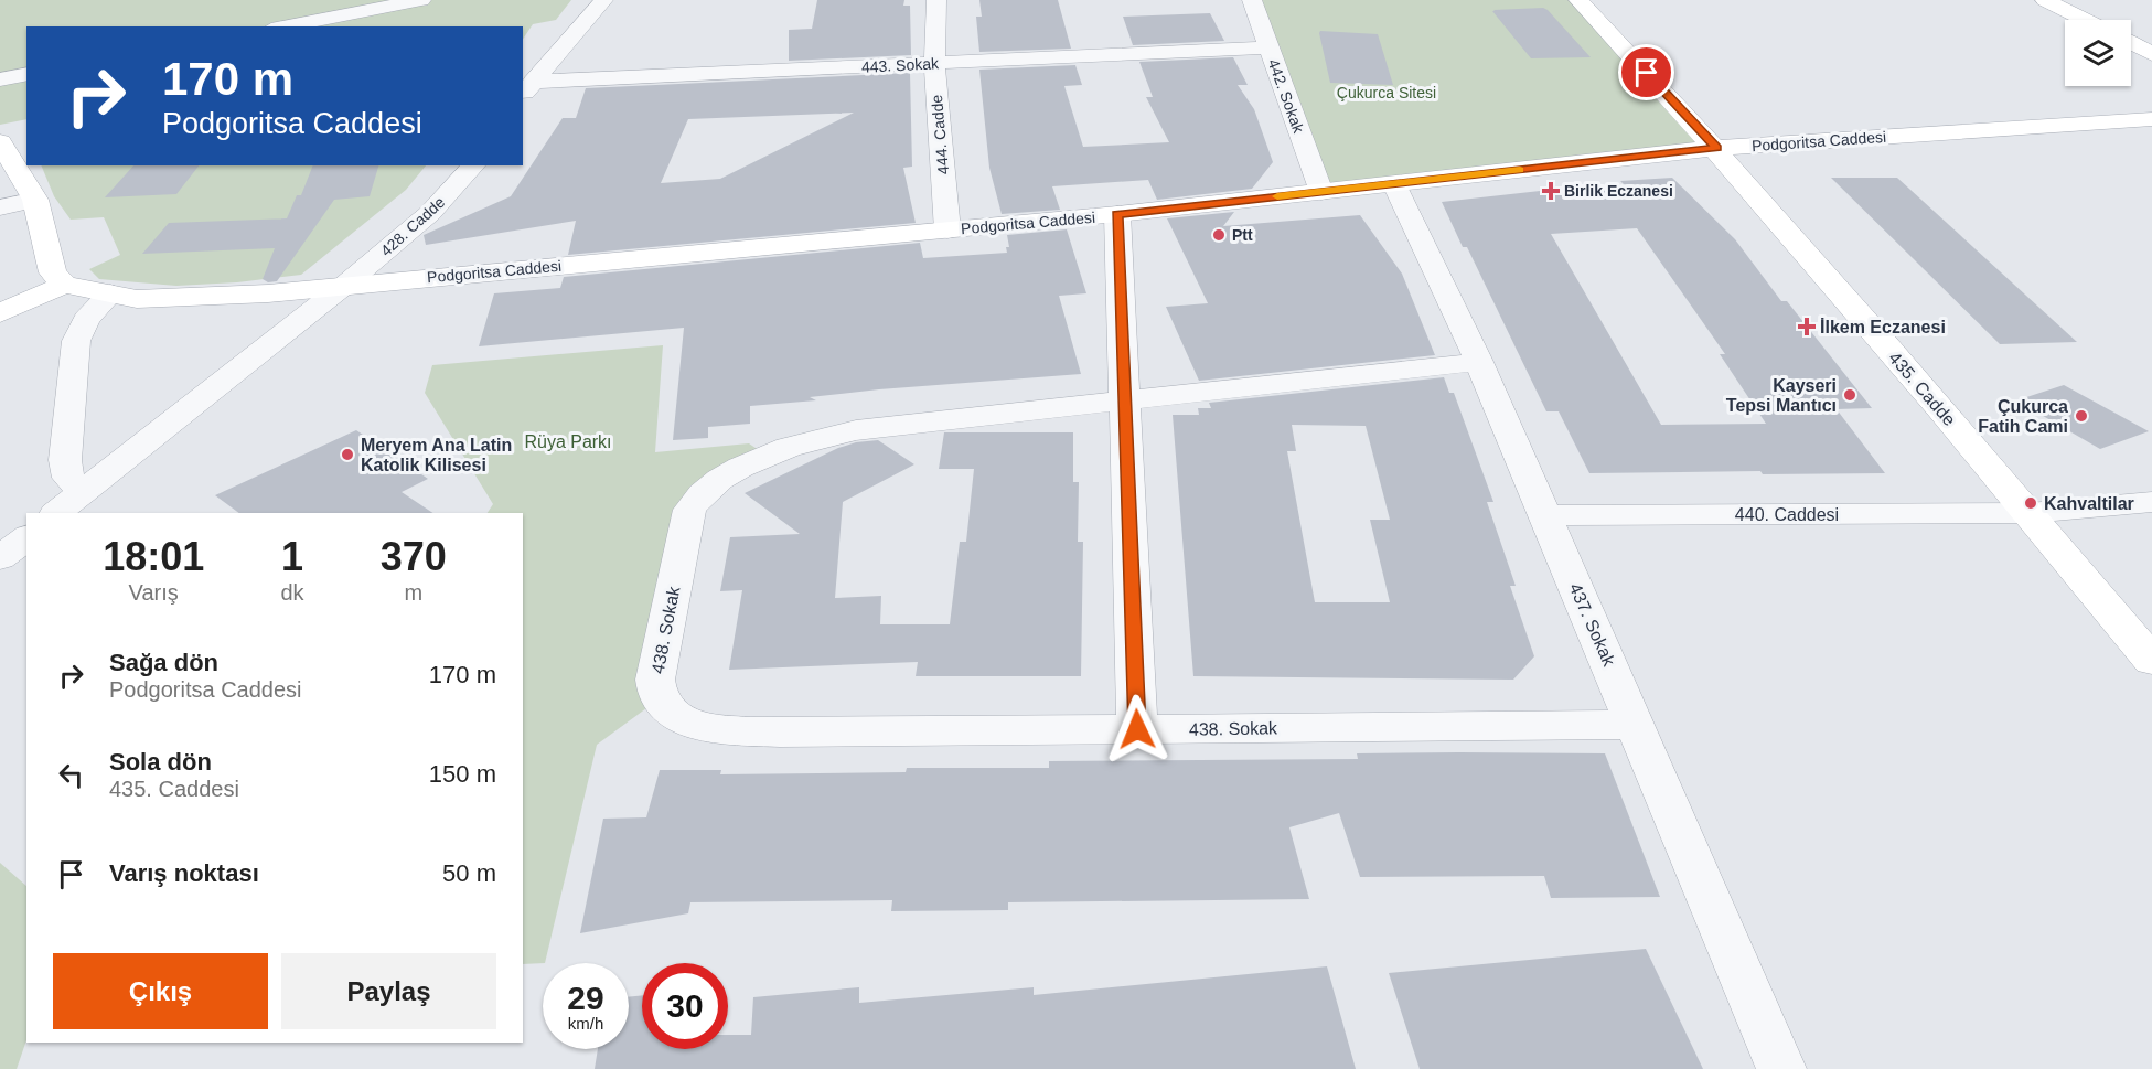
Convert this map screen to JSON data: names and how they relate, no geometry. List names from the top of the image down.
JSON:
{
  "streets": {
    "main road": ["Podgoritsa Caddesi", "435. Cadde"],
    "street": [
      "443. Sokak",
      "442. Sokak",
      "444. Cadde",
      "428. Cadde",
      "440. Caddesi",
      "437. Sokak",
      "438. Sokak"
    ]
  },
  "crossings": [
    ["443. Sokak", "442. Sokak"],
    ["443. Sokak", "444. Cadde"],
    ["442. Sokak", "Podgoritsa Caddesi"],
    ["444. Cadde", "Podgoritsa Caddesi"],
    ["Podgoritsa Caddesi", "428. Cadde"],
    ["Podgoritsa Caddesi", "435. Cadde"],
    ["Podgoritsa Caddesi", "437. Sokak"],
    ["435. Cadde", "440. Caddesi"],
    ["440. Caddesi", "437. Sokak"],
    ["437. Sokak", "438. Sokak"]
  ],
  "parks": ["Çukurca Sitesi", "Rüya Parkı"],
  "places": {
    "health": ["Birlik Eczanesi", "İlkem Eczanesi"],
    "other": [
      "Ptt",
      "Kayseri Tepsi Mantıcı",
      "Çukurca Fatih Cami",
      "Meryem Ana Latin Katolik Kilisesi",
      "Kahvaltilar"
    ]
  },
  "page": {
    "turn": ["170 m", "Podgoritsa Caddesi"],
    "eta": [
      "18:01",
      "Varış",
      "1",
      "dk",
      "370",
      "m"
    ],
    "list": [
      {
        "name": "Sağa dön",
        "note": "Podgoritsa Caddesi",
        "value": "170 m"
      },
      {
        "name": "Sola dön",
        "note": "435. Caddesi",
        "value": "150 m"
      },
      {
        "name": "Varış noktası",
        "value": "50 m"
      }
    ],
    "buttons": ["Çıkış", "Paylaş"],
    "speed": "29 km/h",
    "limit": "30"
  }
}
